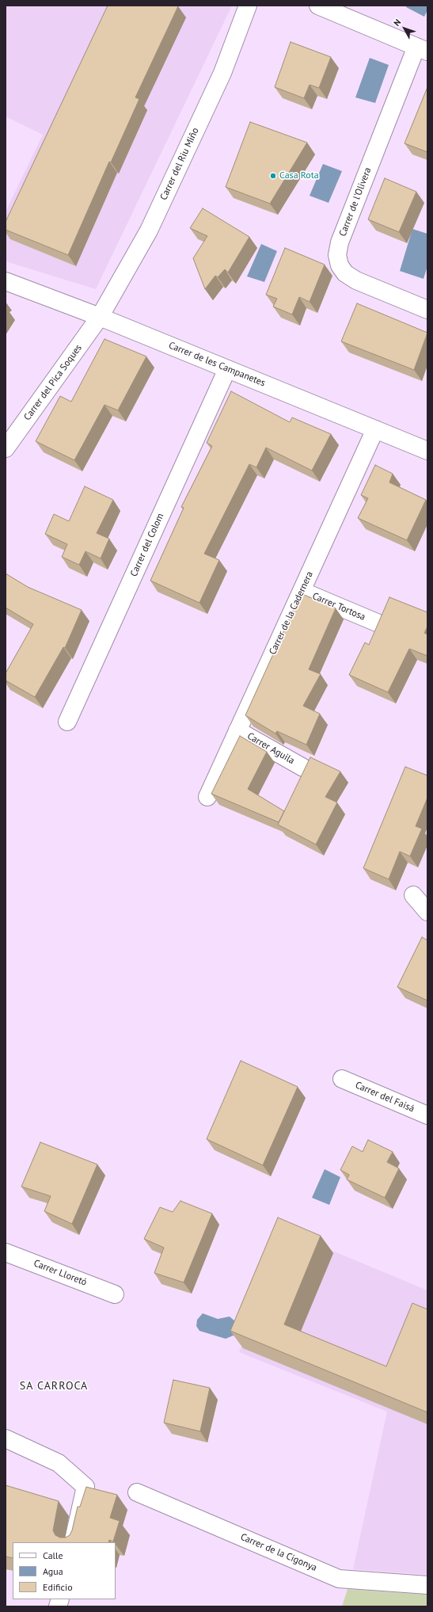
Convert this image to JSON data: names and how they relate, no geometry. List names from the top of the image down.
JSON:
{
  "streets": {
    "street": [
      "Carrer del Riu Miño",
      "Carrer de l'Olivera",
      "Carrer de les Campanetes",
      "Carrer del Pica Soques",
      "Carrer del Colom",
      "Carrer Tortosa",
      "Carrer de la Cadernera",
      "Carrer Aguila",
      "Carrer del Faisá",
      "Carrer Lloretó",
      "Carrer de la Cigonya"
    ]
  },
  "crossings": [
    ["Carrer del Riu Miño", "Carrer de les Campanetes"],
    ["Carrer del Riu Miño", "Carrer del Pica Soques"],
    ["Carrer de les Campanetes", "Carrer del Pica Soques"],
    ["Carrer de les Campanetes", "Carrer del Colom"],
    ["Carrer de les Campanetes", "Carrer de la Cadernera"],
    ["Carrer Tortosa", "Carrer de la Cadernera"],
    ["Carrer de la Cadernera", "Carrer Aguila"]
  ],
  "districts": ["SA CARROCA"],
  "places": ["Casa Rota"],
  "legend": ["Calle", "Agua", "Edificio"],
  "north": "top left"
}
